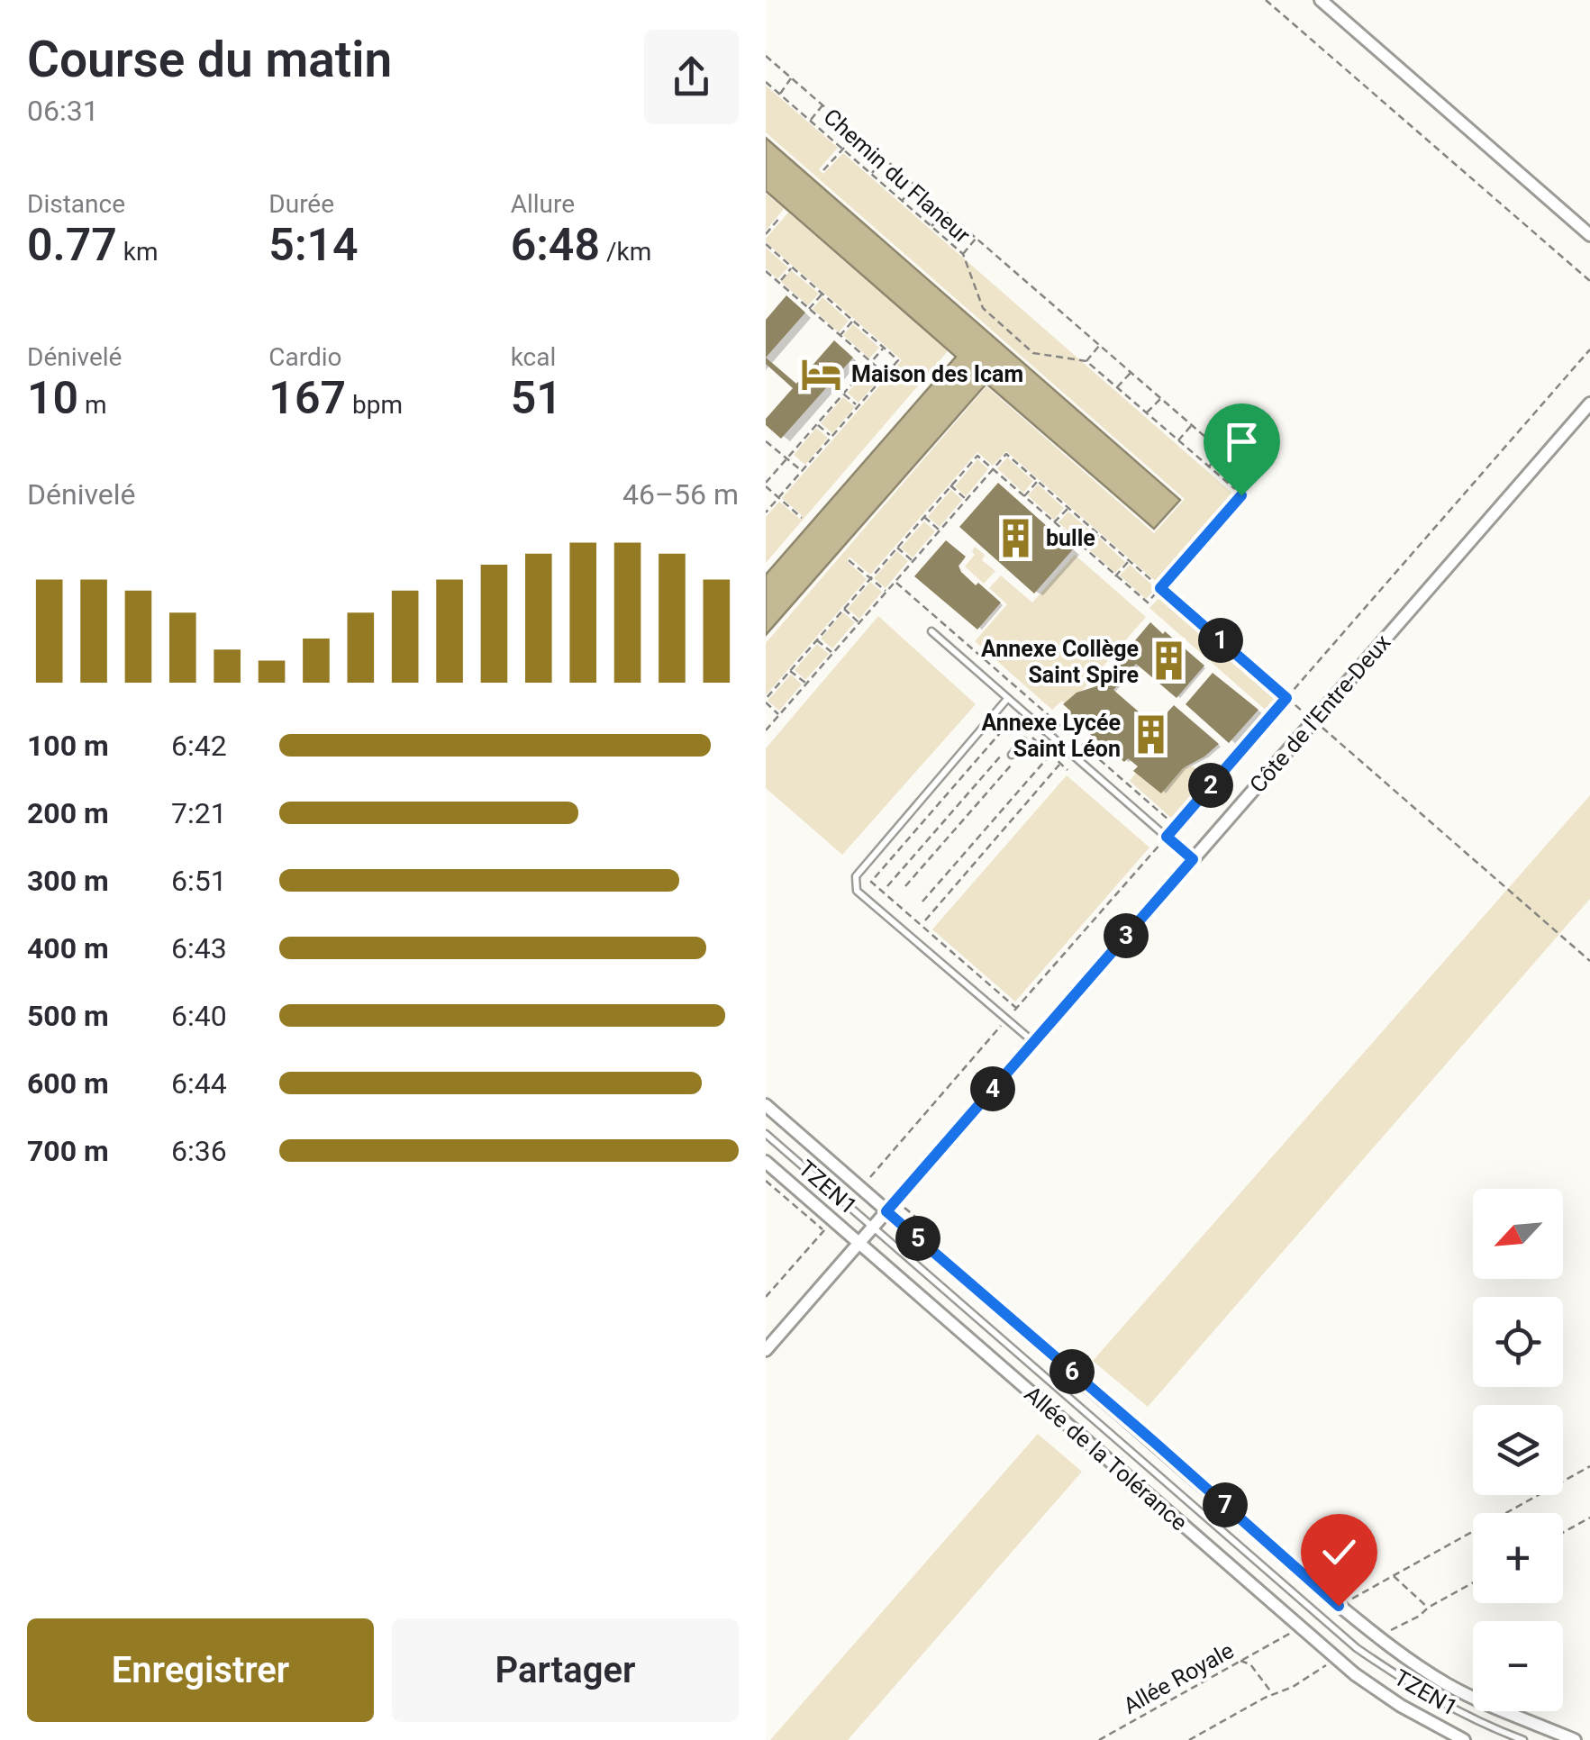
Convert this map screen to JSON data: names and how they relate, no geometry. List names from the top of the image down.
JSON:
{
  "streets": {
    "street": ["Côte de l'Entre-Deux", "Allée de la Tolérance"],
    "lane": ["TZEN1"],
    "path": ["Chemin du Flaneur", "Allée Royale"]
  },
  "crossings": [
    ["Côte de l'Entre-Deux", "TZEN1"],
    ["Côte de l'Entre-Deux", "Allée de la Tolérance"]
  ],
  "places": {
    "hotel": ["Maison des Icam"],
    "building": ["bulle", "Annexe Collège Saint Spire", "Annexe Lycée Saint Léon"]
  },
  "north": "bottom left",
  "page": {
    "heading": ["Course du matin", "06:31"],
    "stats": [
      ["Distance", "0.77 km"],
      ["Durée", "5:14"],
      ["Allure", "6:48 /km"],
      ["Dénivelé", "10 m"],
      ["Cardio", "167 bpm"],
      ["kcal", "51"]
    ],
    "chart": ["Dénivelé", "46–56 m"],
    "pins": [
      "1",
      "2",
      "3",
      "4",
      "5",
      "6",
      "7"
    ],
    "list": [
      {
        "name": "100 m",
        "note": "6:42"
      },
      {
        "name": "200 m",
        "note": "7:21"
      },
      {
        "name": "300 m",
        "note": "6:51"
      },
      {
        "name": "400 m",
        "note": "6:43"
      },
      {
        "name": "500 m",
        "note": "6:40"
      },
      {
        "name": "600 m",
        "note": "6:44"
      },
      {
        "name": "700 m",
        "note": "6:36"
      }
    ],
    "map_buttons": ["+", "−"],
    "buttons": ["Enregistrer", "Partager"]
  }
}
